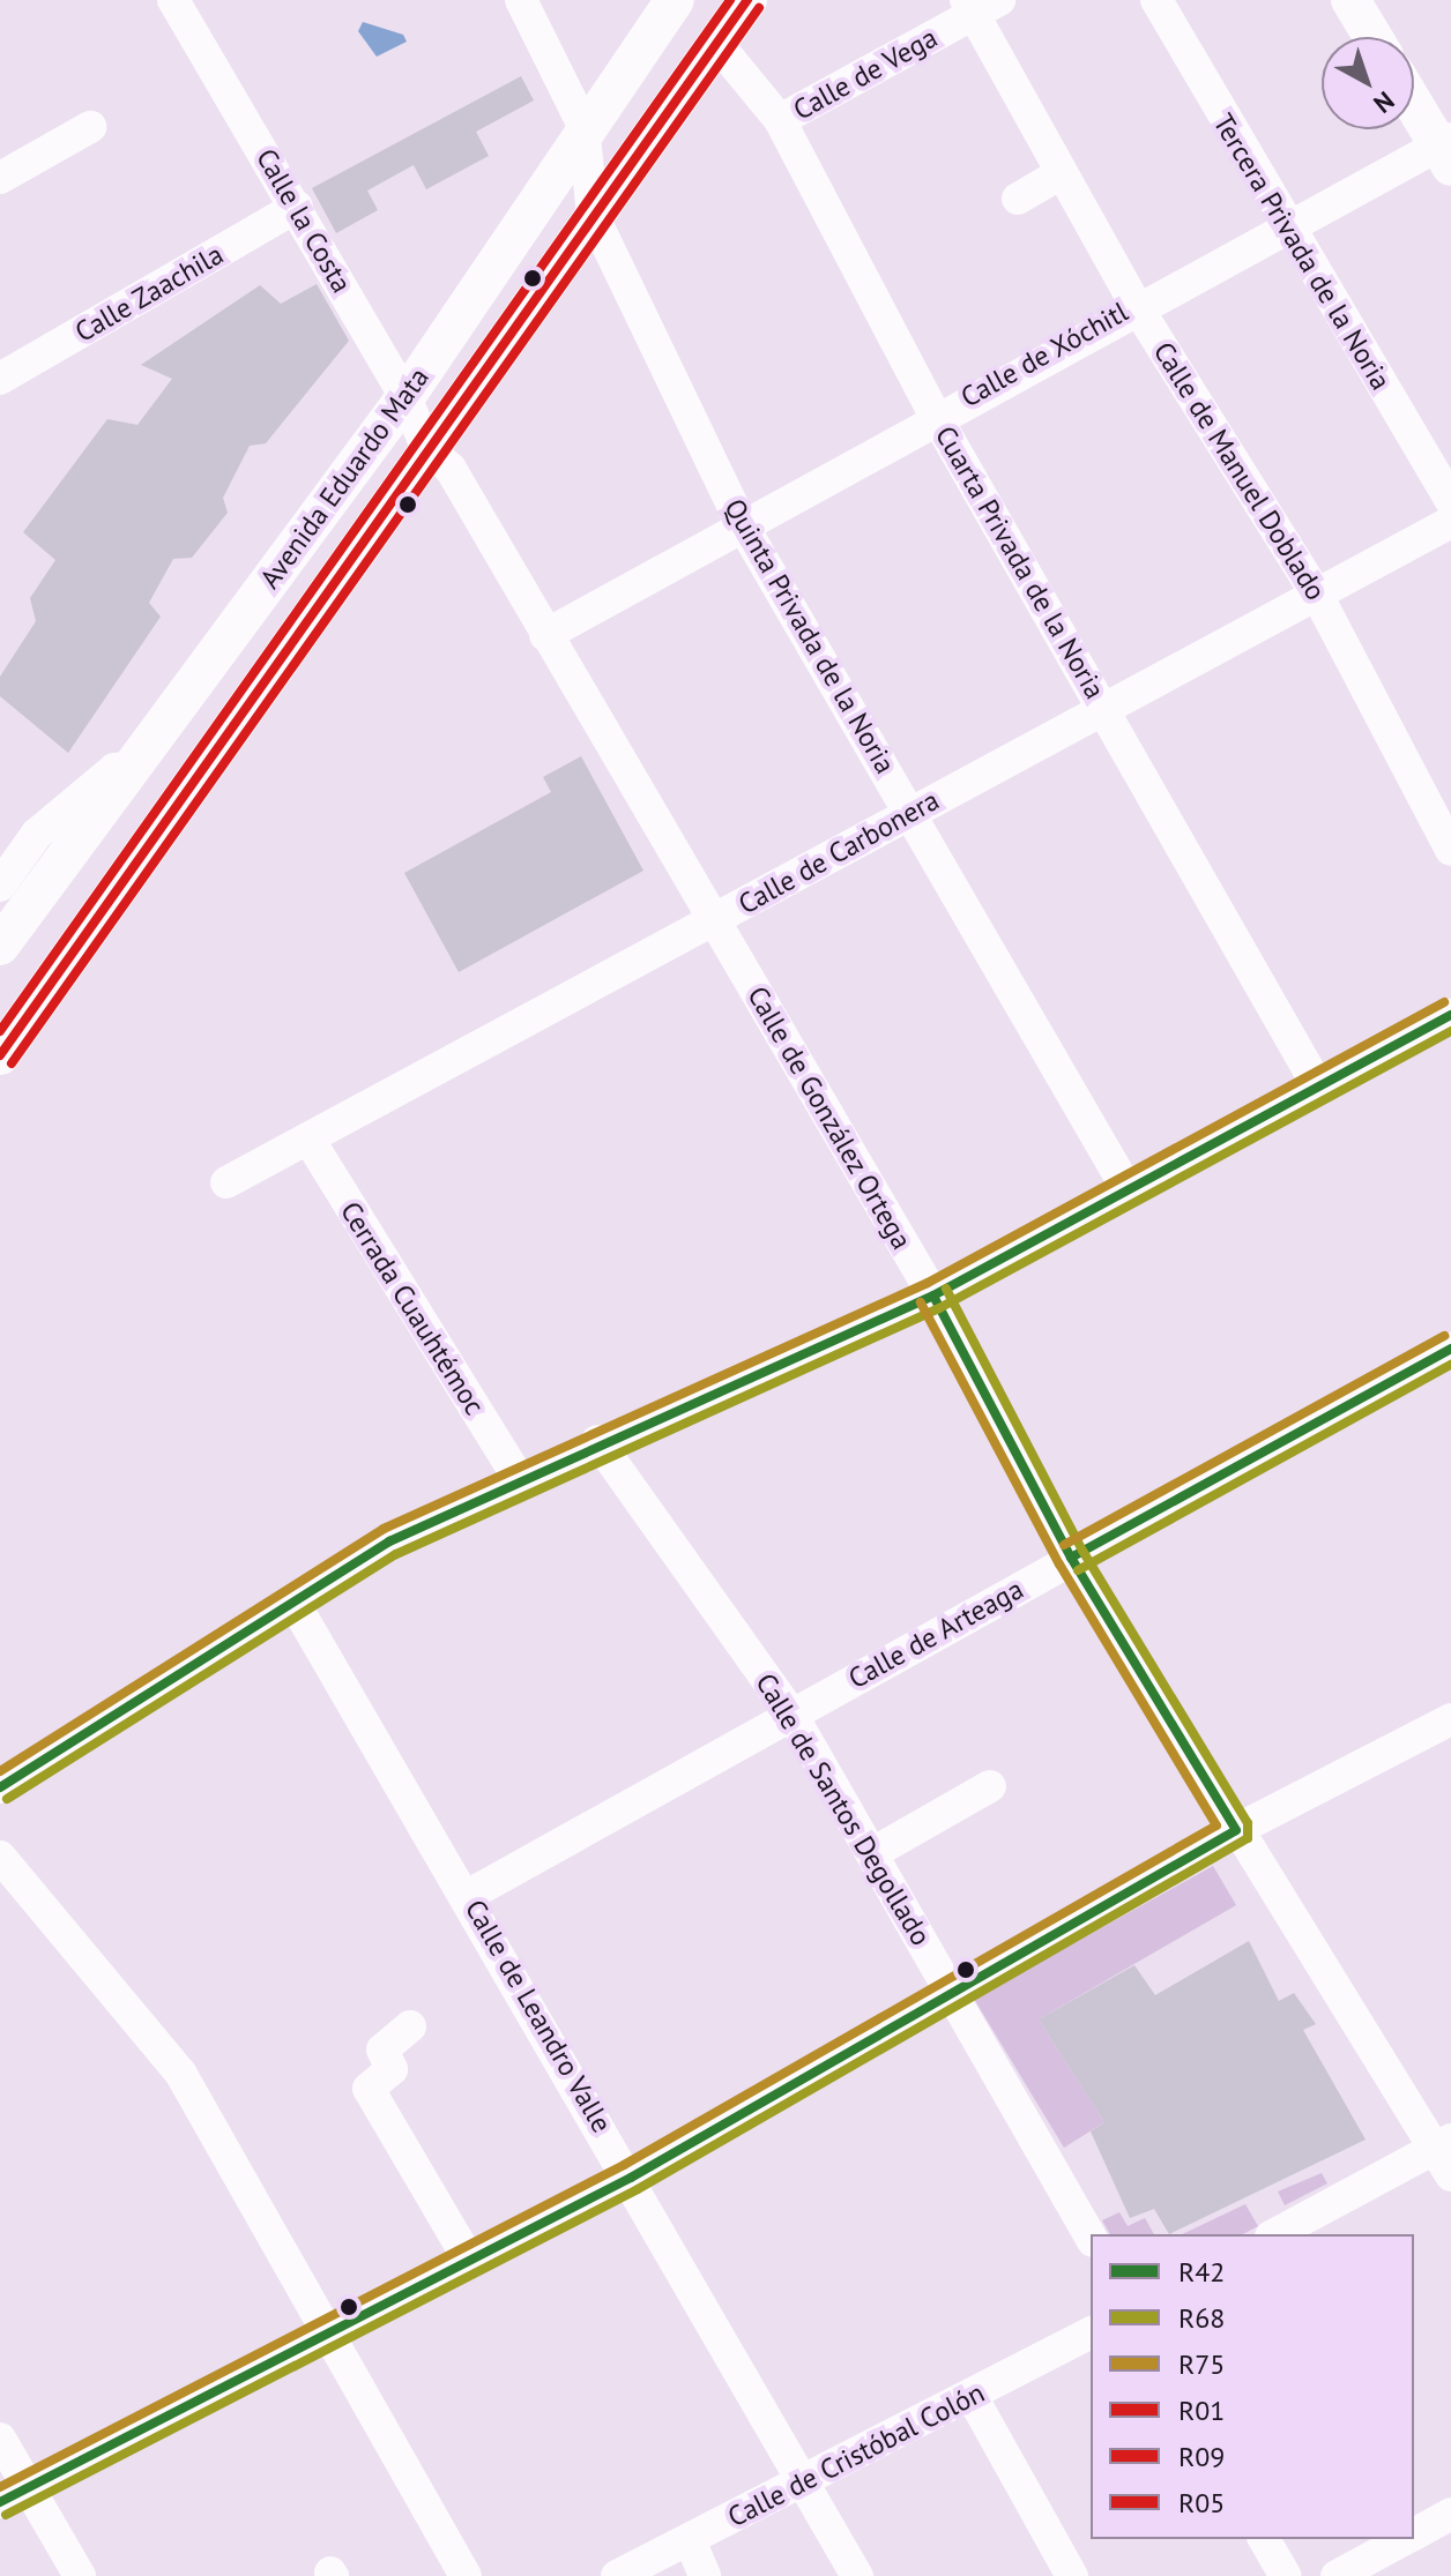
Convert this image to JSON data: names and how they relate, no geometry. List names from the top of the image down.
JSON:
{
  "streets": {
    "main road": ["Avenida Eduardo Mata"],
    "street": [
      "Calle de Vega",
      "Calle la Costa",
      "Tercera Privada de la Noria",
      "Calle Zaachila",
      "Calle de Xóchitl",
      "Calle de Manuel Doblado",
      "Cuarta Privada de la Noria",
      "Quinta Privada de la Noria",
      "Calle de Carbonera",
      "Calle de González Ortega",
      "Cerrada Cuauhtémoc",
      "Calle de Arteaga",
      "Calle de Santos Degollado",
      "Calle de Leandro Valle",
      "Calle de Cristóbal Colón"
    ]
  },
  "crossings": [
    ["Calle de Vega", "Calle de Manuel Doblado"],
    ["Calle de Vega", "Cuarta Privada de la Noria"],
    ["Calle la Costa", "Calle Zaachila"],
    ["Calle la Costa", "Avenida Eduardo Mata"],
    ["Calle la Costa", "Calle de González Ortega"],
    ["Tercera Privada de la Noria", "Calle de Xóchitl"],
    ["Calle de Xóchitl", "Calle de Manuel Doblado"],
    ["Calle de Xóchitl", "Cuarta Privada de la Noria"],
    ["Calle de Xóchitl", "Quinta Privada de la Noria"],
    ["Calle de Xóchitl", "Calle de González Ortega"],
    ["Calle de Manuel Doblado", "Calle de Carbonera"],
    ["Avenida Eduardo Mata", "Cuarta Privada de la Noria"],
    ["Avenida Eduardo Mata", "Quinta Privada de la Noria"],
    ["Avenida Eduardo Mata", "Calle de González Ortega"],
    ["Cuarta Privada de la Noria", "Calle de Carbonera"],
    ["Quinta Privada de la Noria", "Calle de Carbonera"],
    ["Calle de Carbonera", "Calle de González Ortega"],
    ["Calle de Carbonera", "Cerrada Cuauhtémoc"],
    ["Calle de González Ortega", "Calle de Arteaga"],
    ["Calle de Arteaga", "Calle de Santos Degollado"],
    ["Calle de Arteaga", "Calle de Leandro Valle"],
    ["Calle de Leandro Valle", "Calle de Cristóbal Colón"]
  ],
  "lines": [
    "transit line R01",
    "transit line R05",
    "transit line R09",
    "transit line R75",
    "transit line R42",
    "transit line R68"
  ],
  "legend": [
    "R42",
    "R68",
    "R75",
    "R01",
    "R09",
    "R05"
  ],
  "north": "bottom right"
}
